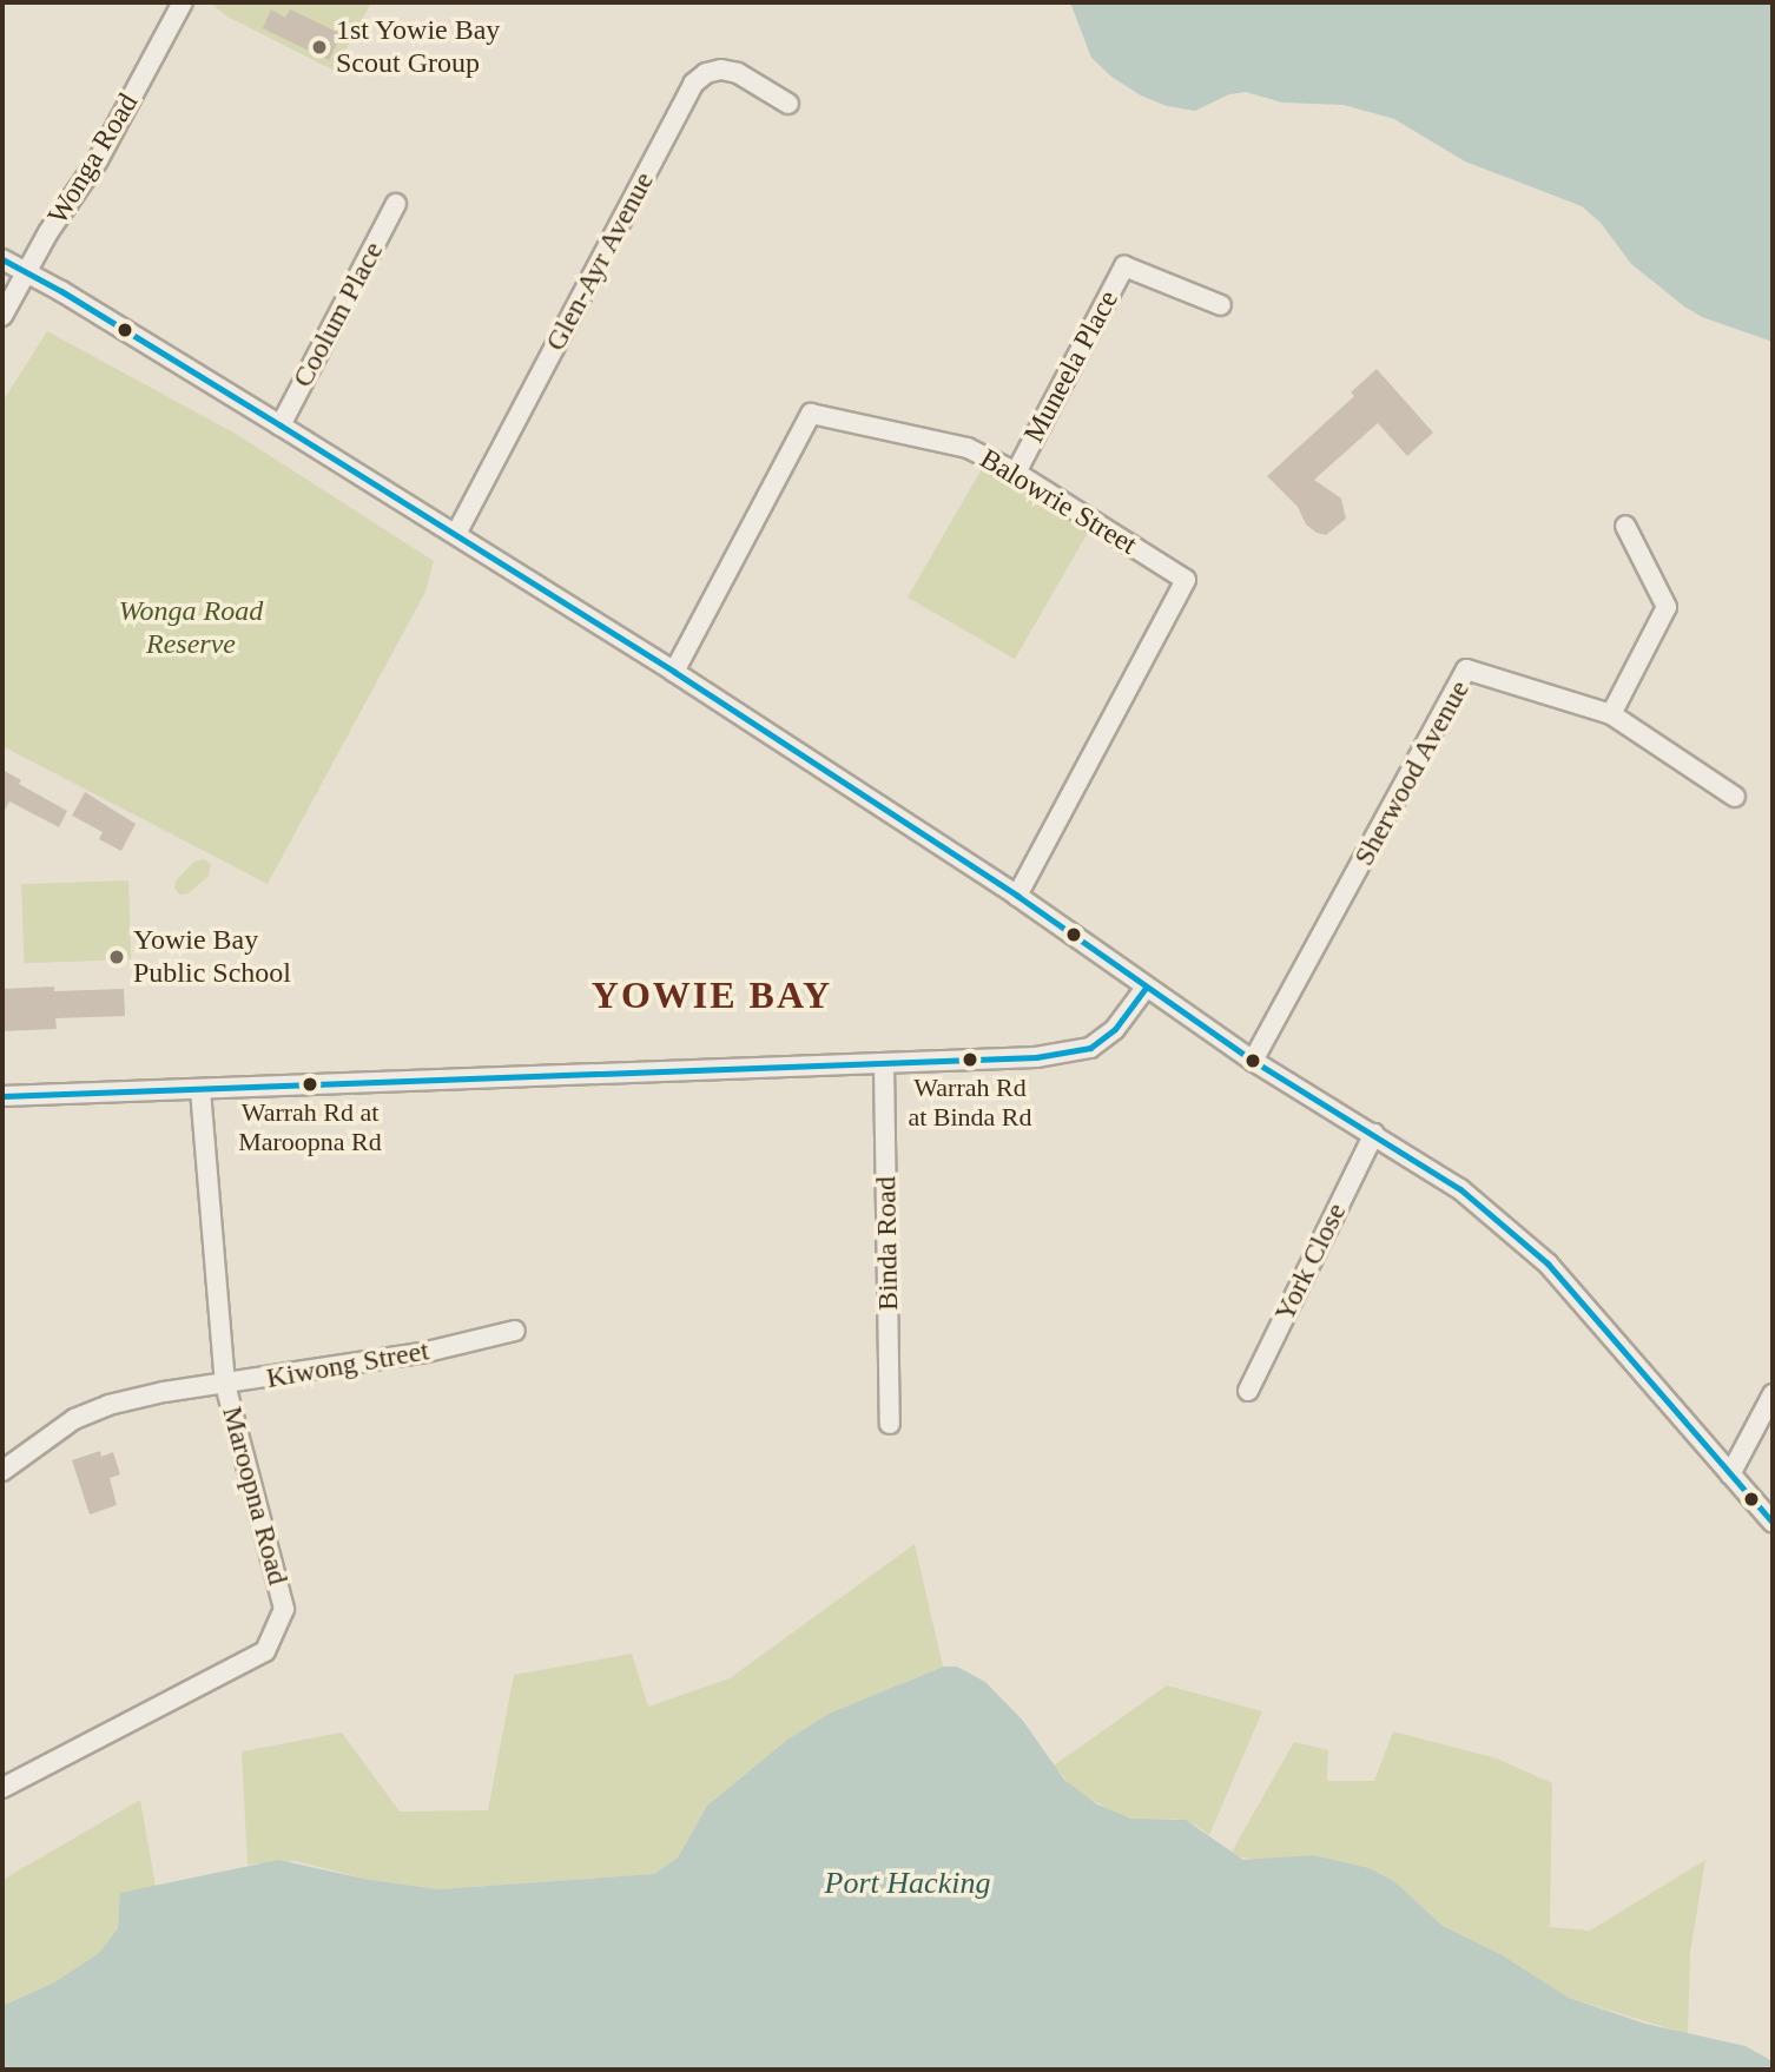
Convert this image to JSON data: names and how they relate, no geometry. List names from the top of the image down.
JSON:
{
  "streets": {
    "street": [
      "Wonga Road",
      "Glen-Ayr Avenue",
      "Coolum Place",
      "Muneela Place",
      "Balowrie Street",
      "Sherwood Avenue",
      "Binda Road",
      "York Close",
      "Kiwong Street",
      "Maroopna Road"
    ]
  },
  "crossings": [
    ["Muneela Place", "Balowrie Street"],
    ["Kiwong Street", "Maroopna Road"]
  ],
  "districts": ["YOWIE BAY"],
  "water": ["Port Hacking"],
  "parks": ["Wonga Road Reserve"],
  "places": [
    "1st Yowie Bay Scout Group",
    "Yowie Bay Public School",
    "Warrah Rd at Binda Rd",
    "Warrah Rd at Maroopna Rd"
  ]
}
